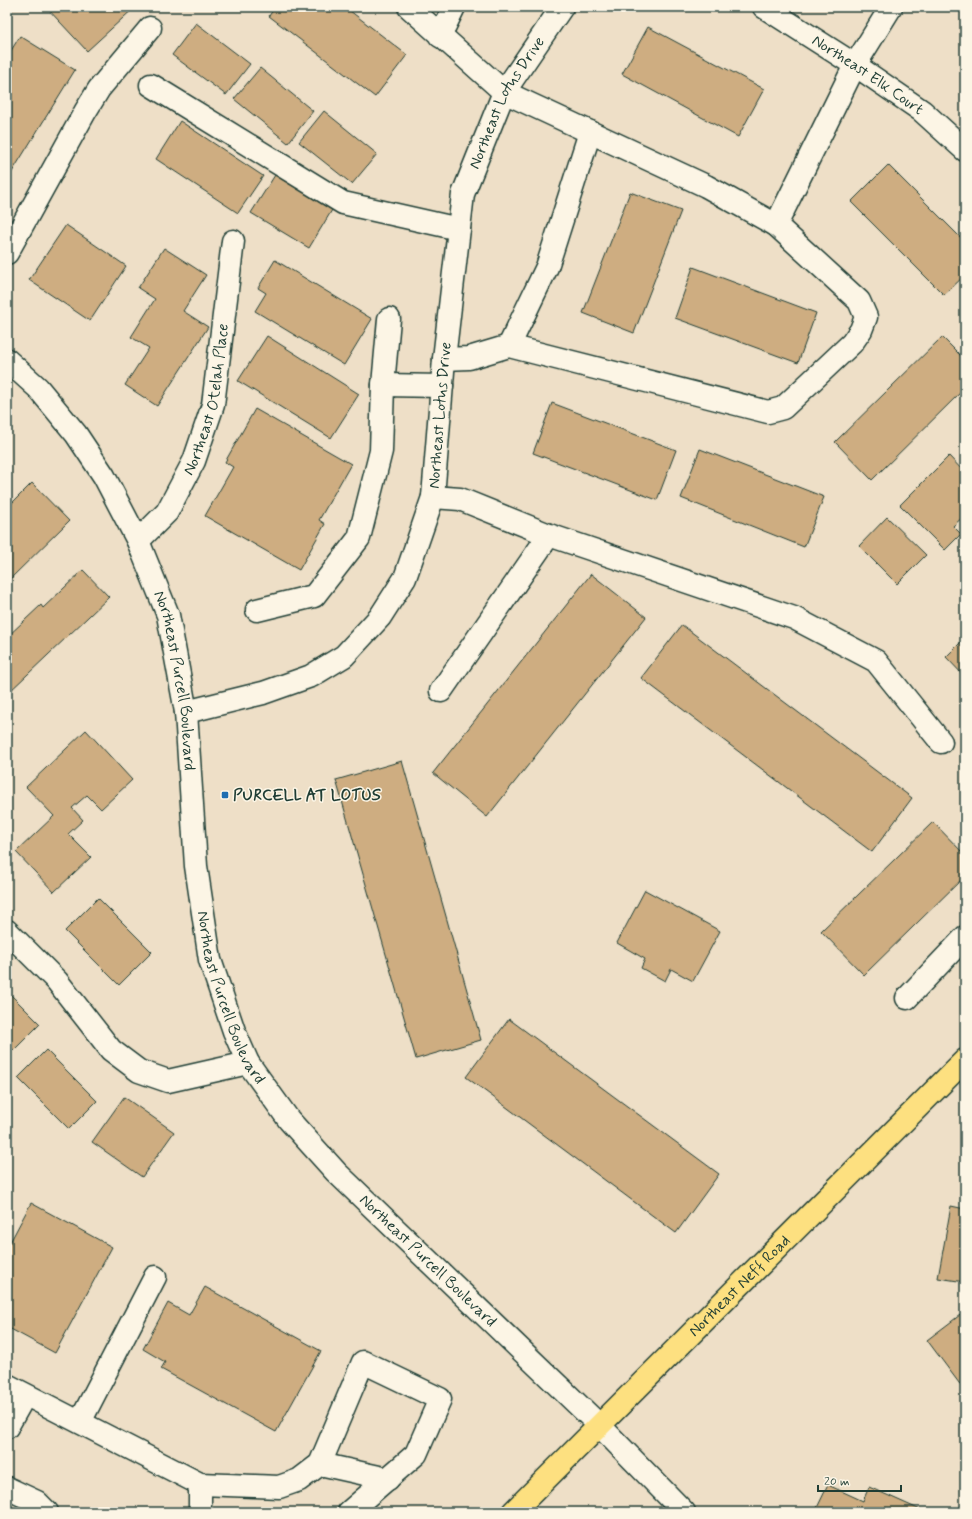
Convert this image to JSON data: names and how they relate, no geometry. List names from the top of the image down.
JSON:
{
  "streets": {
    "main road": ["Northeast Neff Road"],
    "street": [
      "Northeast Elk Court",
      "Northeast Lotus Drive",
      "Northeast Otelah Place",
      "Northeast Purcell Boulevard"
    ]
  },
  "crossings": [
    ["Northeast Lotus Drive", "Northeast Purcell Boulevard"],
    ["Northeast Otelah Place", "Northeast Purcell Boulevard"],
    ["Northeast Purcell Boulevard", "Northeast Neff Road"]
  ],
  "places": {
    "transit": ["PURCELL AT LOTUS"]
  },
  "scale_bar": "20 m"
}
